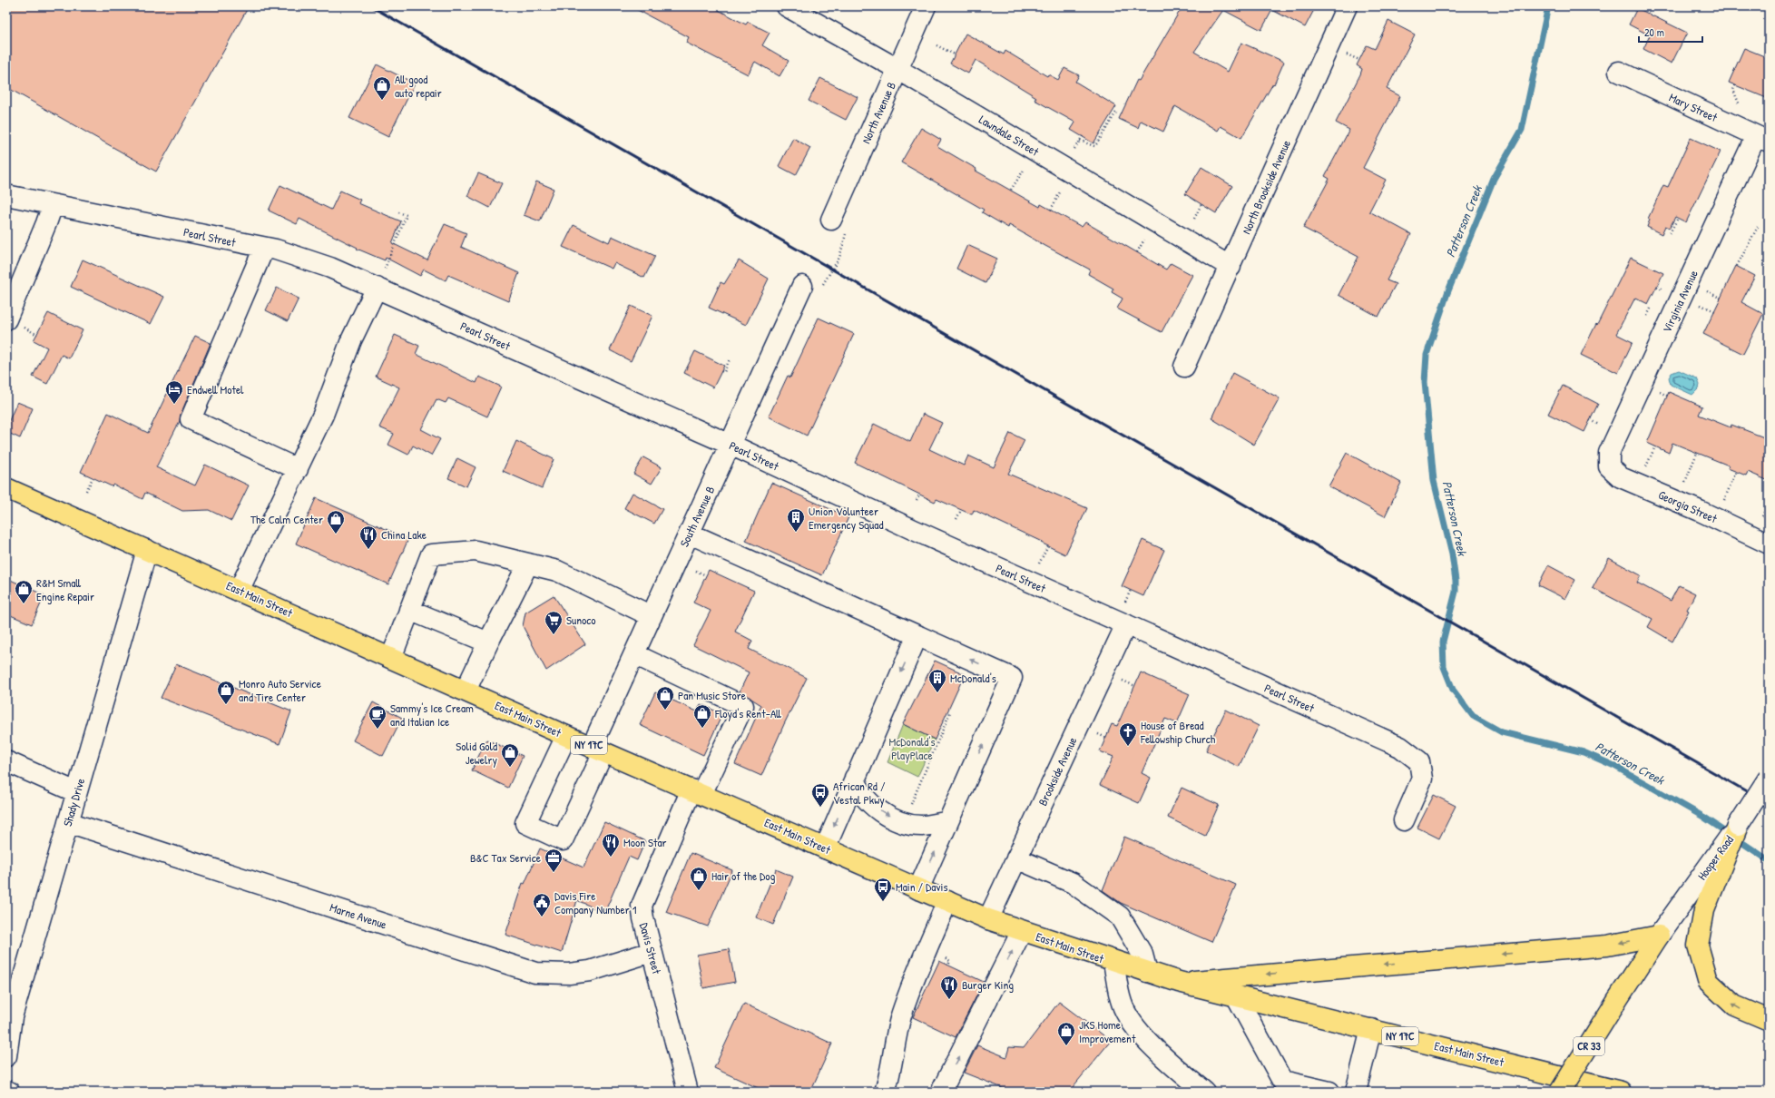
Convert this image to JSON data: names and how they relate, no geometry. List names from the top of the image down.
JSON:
{
  "streets": {
    "main road": ["East Main Street", "NY 17C", "CR 33"],
    "street": [
      "Mary Street",
      "North Avenue B",
      "Lawndale Street",
      "North Brookside Avenue",
      "Pearl Street",
      "Virginia Avenue",
      "Georgia Street",
      "South Avenue B",
      "Brookside Avenue",
      "Shady Drive",
      "Hooper Road",
      "Marne Avenue",
      "Davis Street"
    ]
  },
  "crossings": [
    ["Mary Street", "Virginia Avenue"],
    ["North Avenue B", "Lawndale Street"],
    ["Lawndale Street", "North Brookside Avenue"],
    ["Pearl Street", "South Avenue B"],
    ["Pearl Street", "Brookside Avenue"],
    ["Virginia Avenue", "Georgia Street"],
    ["South Avenue B", "East Main Street"],
    ["South Avenue B", "Davis Street"],
    ["East Main Street", "Brookside Avenue"],
    ["East Main Street", "Shady Drive"],
    ["East Main Street", "Davis Street"],
    ["Shady Drive", "Marne Avenue"],
    ["Hooper Road", "CR 33"],
    ["Marne Avenue", "Davis Street"]
  ],
  "water": ["Patterson Creek"],
  "parks": ["McDonald's PlayPlace"],
  "places": {
    "shop": [
      "All good auto repair",
      "The Calm Center",
      "R&M Small Engine Repair",
      "Monro Auto Service and Tire Center",
      "Pan Music Store",
      "Floyd's Rent-All",
      "Solid Gold Jewelry",
      "Hair of the Dog",
      "JKS Home Improvement"
    ],
    "hotel": ["Endwell Motel"],
    "building": ["Union Volunteer Emergency Squad", "McDonald's"],
    "restaurant": ["China Lake", "Moon Star", "Burger King"],
    "supermarket": ["Sunoco"],
    "cafe": ["Sammy's Ice Cream and Italian Ice"],
    "church": ["House of Bread Fellowship Church"],
    "bus stop": ["African Rd / Vestal Pkwy", "Main / Davis"],
    "office": ["B&C Tax Service"],
    "public building": ["Davis Fire Company Number 1"]
  },
  "scale_bar": "20 m"
}
